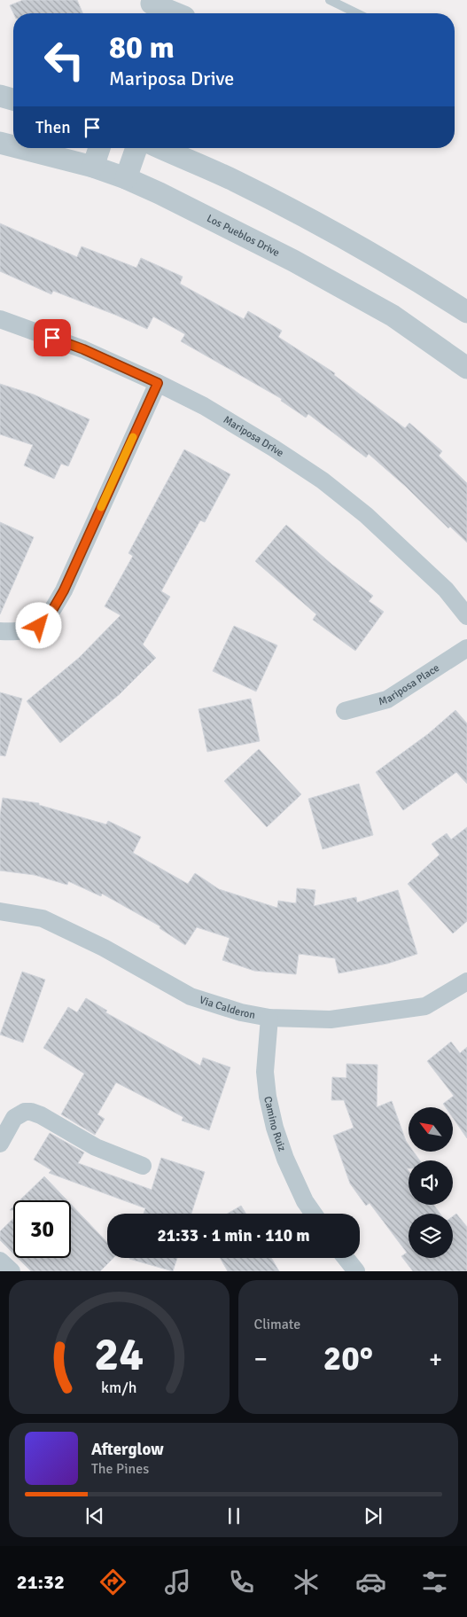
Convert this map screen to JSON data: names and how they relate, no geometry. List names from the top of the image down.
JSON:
{
  "streets": {
    "street": [
      "Los Pueblos Drive",
      "Mariposa Drive",
      "Mariposa Place",
      "Via Calderon",
      "Camino Ruiz"
    ]
  },
  "crossings": [
    ["Via Calderon", "Camino Ruiz"]
  ],
  "north": "top left",
  "page": {
    "turn": ["80 m", "Mariposa Drive"],
    "then": "Then",
    "limit": "30",
    "trip": "21:33 · 1 min · 110 m",
    "tile": "Climate",
    "heat": ["−", "20°", "+"],
    "song": ["Afterglow", "The Pines"],
    "tabs": "21:32",
    "gauge": ["24", "km/h"]
  }
}
